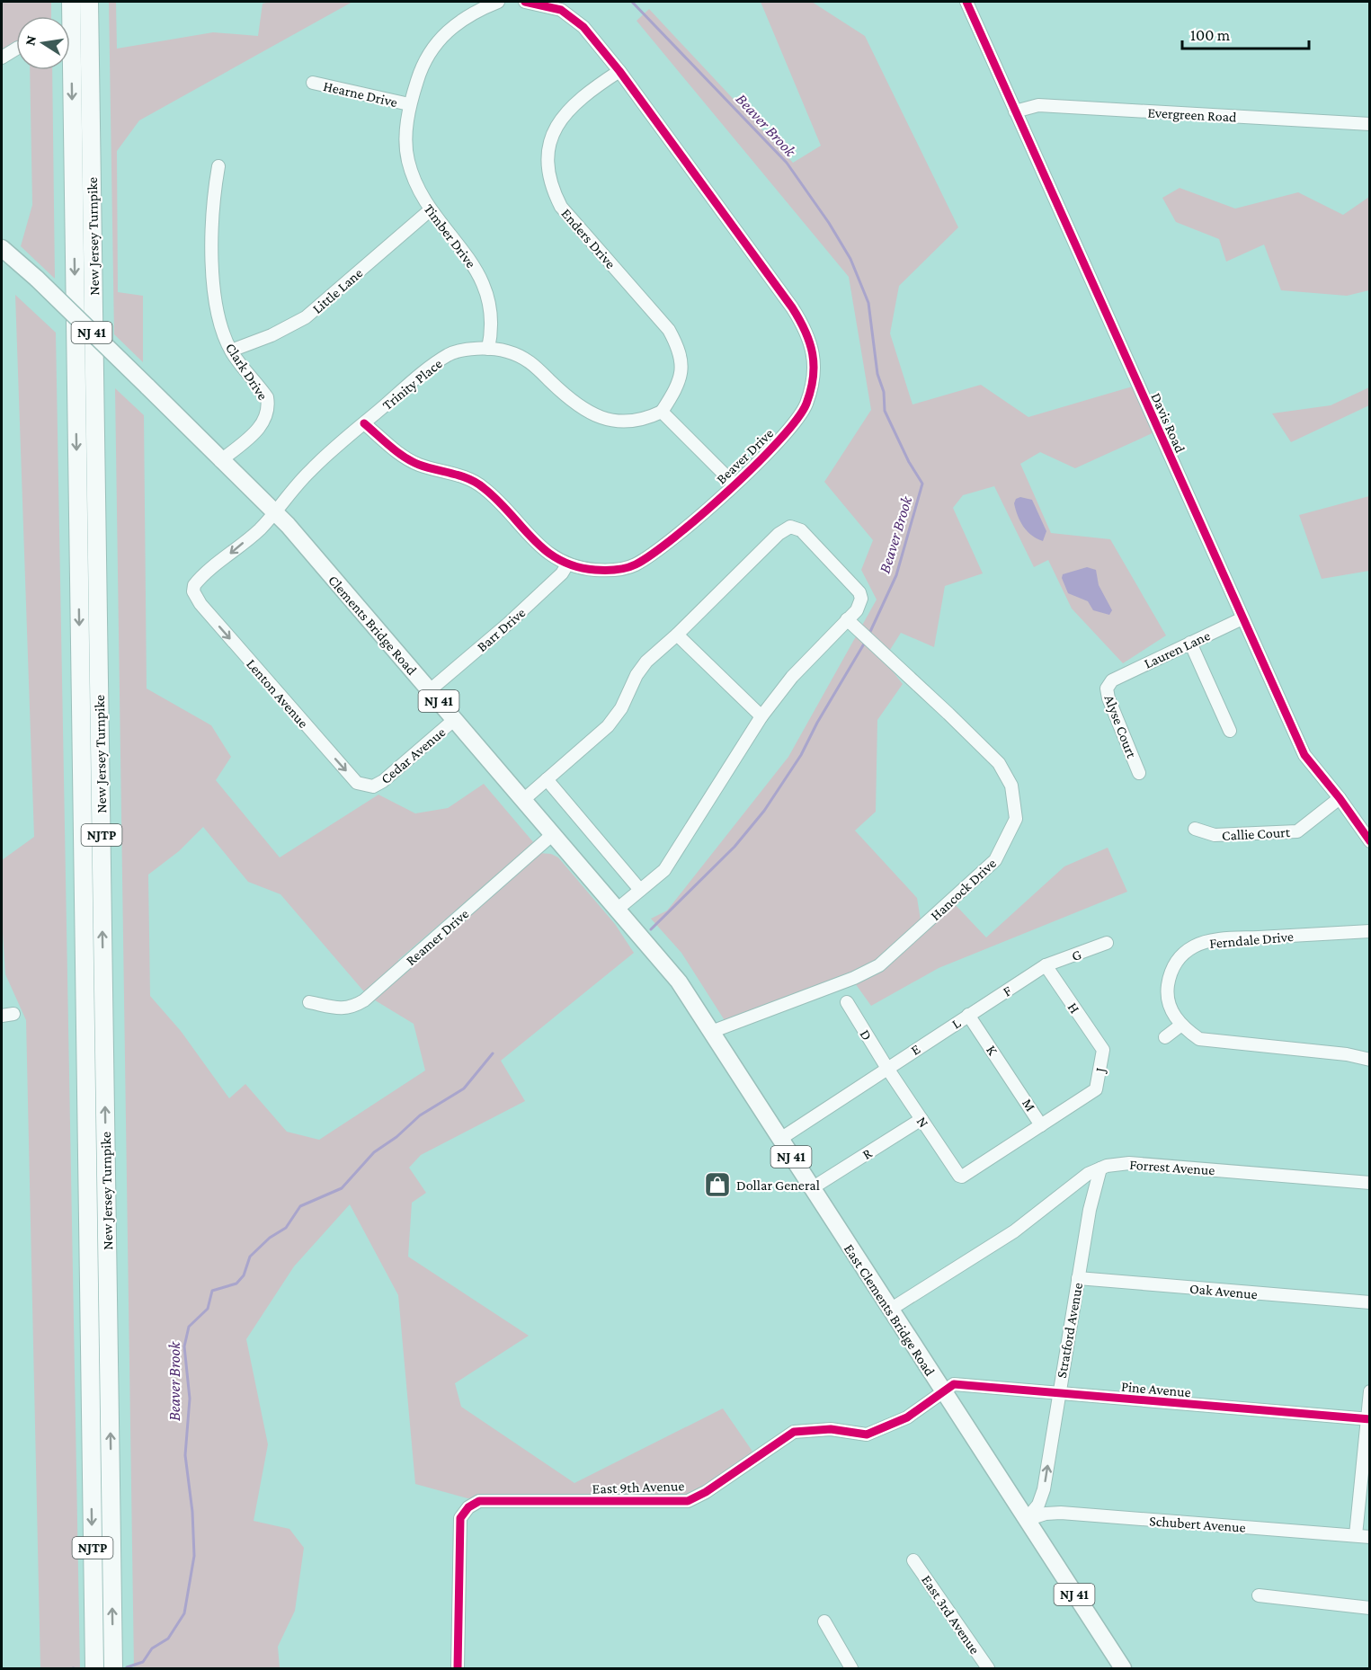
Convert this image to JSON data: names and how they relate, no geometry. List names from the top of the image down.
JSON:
{
  "streets": {
    "highway": ["New Jersey Turnpike", "NJTP"],
    "main road": ["NJ 41", "Clements Bridge Road", "East Clements Bridge Road"],
    "street": [
      "Hearne Drive",
      "Evergreen Road",
      "Timber Drive",
      "Enders Drive",
      "Little Lane",
      "Clark Drive",
      "Trinity Place",
      "Davis Road",
      "Beaver Drive",
      "Barr Drive",
      "Lauren Lane",
      "Lenton Avenue",
      "Alyse Court",
      "Cedar Avenue",
      "Callie Court",
      "Hancock Drive",
      "Reamer Drive",
      "Ferndale Drive",
      "G",
      "F",
      "H",
      "L",
      "D",
      "E",
      "K",
      "J",
      "M",
      "N",
      "R",
      "Forrest Avenue",
      "Oak Avenue",
      "Stratford Avenue",
      "Pine Avenue",
      "East 9th Avenue",
      "Schubert Avenue",
      "East 3rd Avenue"
    ]
  },
  "crossings": [
    ["Hearne Drive", "Timber Drive"],
    ["Evergreen Road", "Davis Road"],
    ["Timber Drive", "Little Lane"],
    ["Timber Drive", "Trinity Place"],
    ["Enders Drive", "Trinity Place"],
    ["Enders Drive", "Beaver Drive"],
    ["Little Lane", "Clark Drive"],
    ["Clark Drive", "Clements Bridge Road"],
    ["Trinity Place", "Beaver Drive"],
    ["Trinity Place", "Clements Bridge Road"],
    ["Trinity Place", "Lenton Avenue"],
    ["Davis Road", "Lauren Lane"],
    ["Davis Road", "Callie Court"],
    ["Beaver Drive", "Barr Drive"],
    ["Clements Bridge Road", "Barr Drive"],
    ["Clements Bridge Road", "Cedar Avenue"],
    ["Clements Bridge Road", "Hancock Drive"],
    ["Clements Bridge Road", "Reamer Drive"],
    ["Clements Bridge Road", "East Clements Bridge Road"],
    ["Lauren Lane", "Alyse Court"],
    ["Lenton Avenue", "Cedar Avenue"],
    ["Hancock Drive", "East Clements Bridge Road"],
    ["G", "F"],
    ["G", "H"],
    ["F", "H"],
    ["F", "L"],
    ["F", "K"],
    ["H", "J"],
    ["L", "E"],
    ["L", "K"],
    ["D", "E"],
    ["D", "N"],
    ["E", "N"],
    ["K", "M"],
    ["J", "M"],
    ["J", "N"],
    ["M", "N"],
    ["N", "R"],
    ["R", "East Clements Bridge Road"],
    ["Forrest Avenue", "East Clements Bridge Road"],
    ["Forrest Avenue", "Stratford Avenue"],
    ["Oak Avenue", "Stratford Avenue"],
    ["East Clements Bridge Road", "Stratford Avenue"],
    ["East Clements Bridge Road", "Pine Avenue"],
    ["East Clements Bridge Road", "East 9th Avenue"],
    ["East Clements Bridge Road", "Schubert Avenue"],
    ["Stratford Avenue", "Pine Avenue"],
    ["Stratford Avenue", "Schubert Avenue"],
    ["Pine Avenue", "East 9th Avenue"]
  ],
  "one_way": ["Lenton Avenue", "Stratford Avenue"],
  "water": ["Beaver Brook"],
  "places": {
    "shop": ["Dollar General"]
  },
  "scale_bar": "100 m",
  "north": "left"
}
